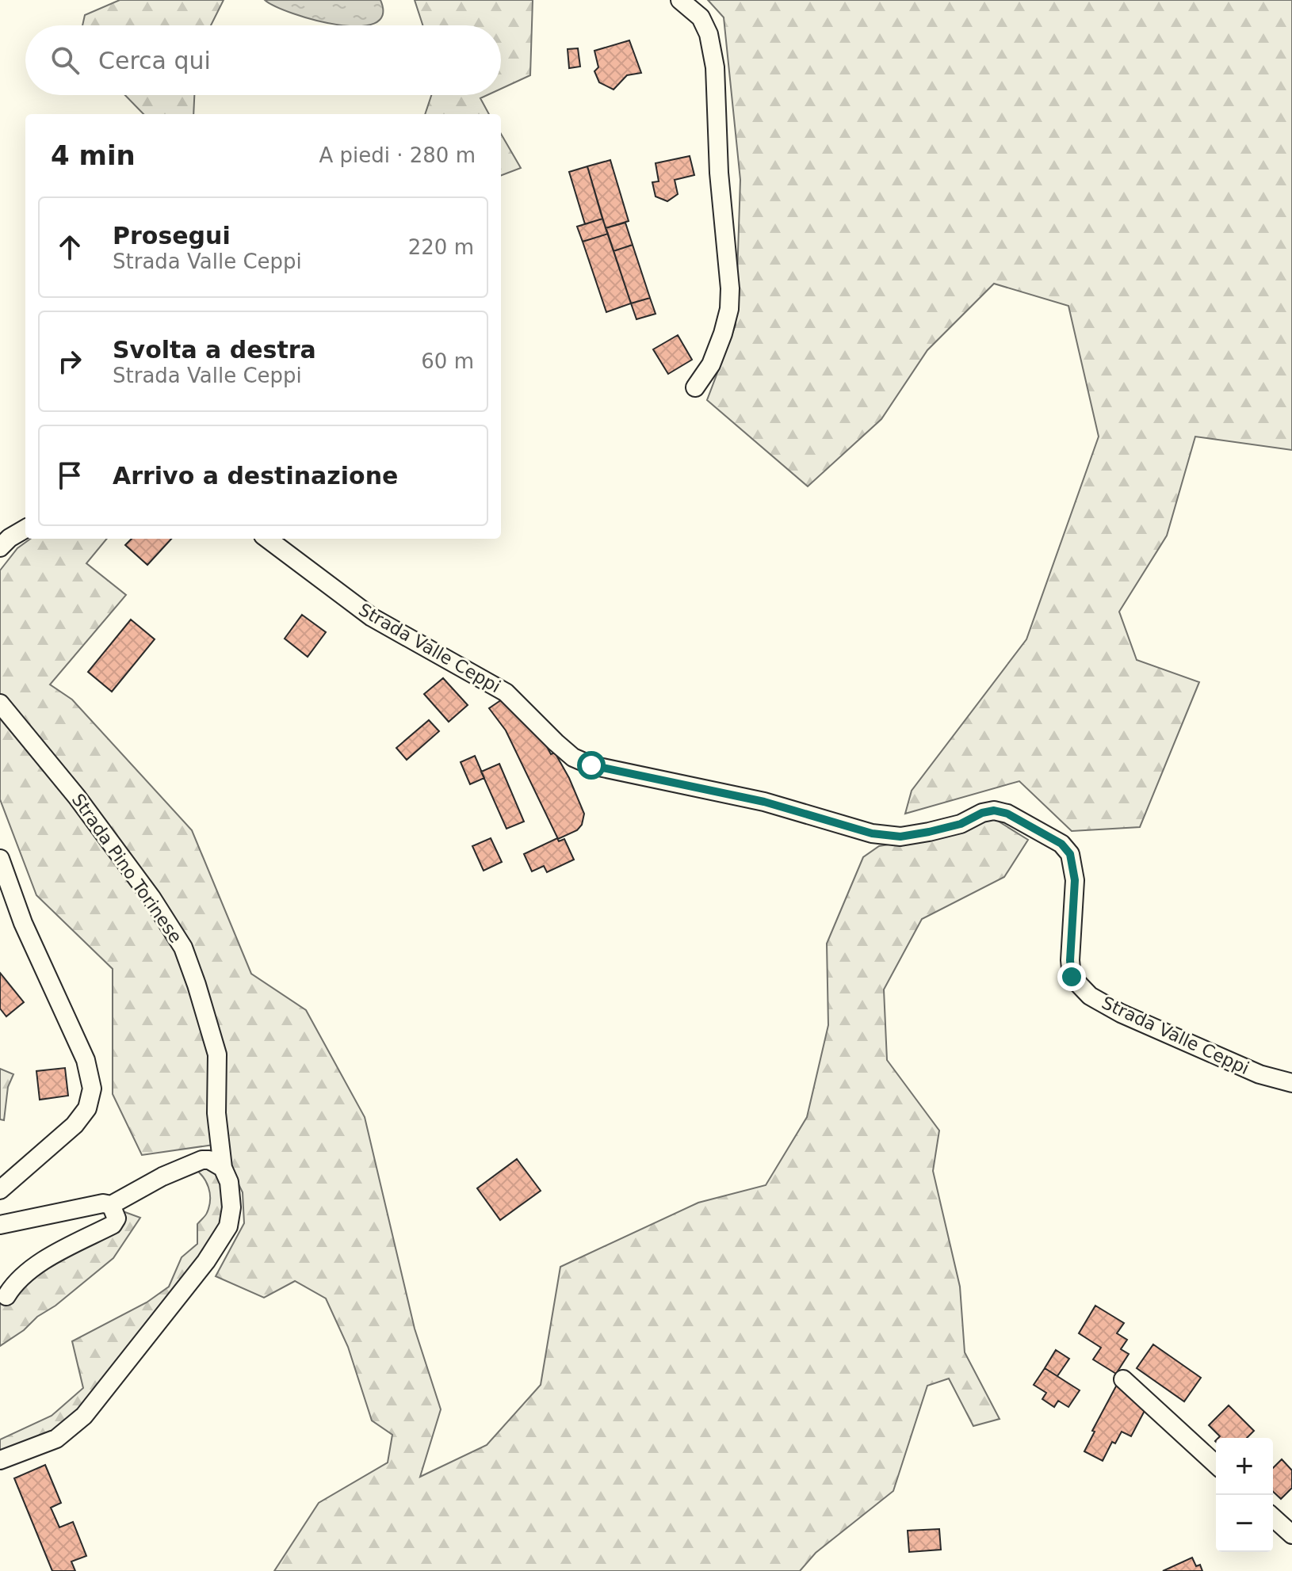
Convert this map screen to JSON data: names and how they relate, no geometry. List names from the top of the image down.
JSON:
{
  "streets": {
    "street": ["Strada Valle Ceppi", "Strada Pino Torinese"]
  },
  "page": {
    "search": "Cerca qui",
    "heading": ["4 min", "A piedi · 280 m"],
    "list": [
      ["Prosegui", "Strada Valle Ceppi", "220 m"],
      ["Svolta a destra", "Strada Valle Ceppi", "60 m"],
      "Arrivo a destinazione"
    ],
    "map_buttons": ["+", "−"]
  }
}
